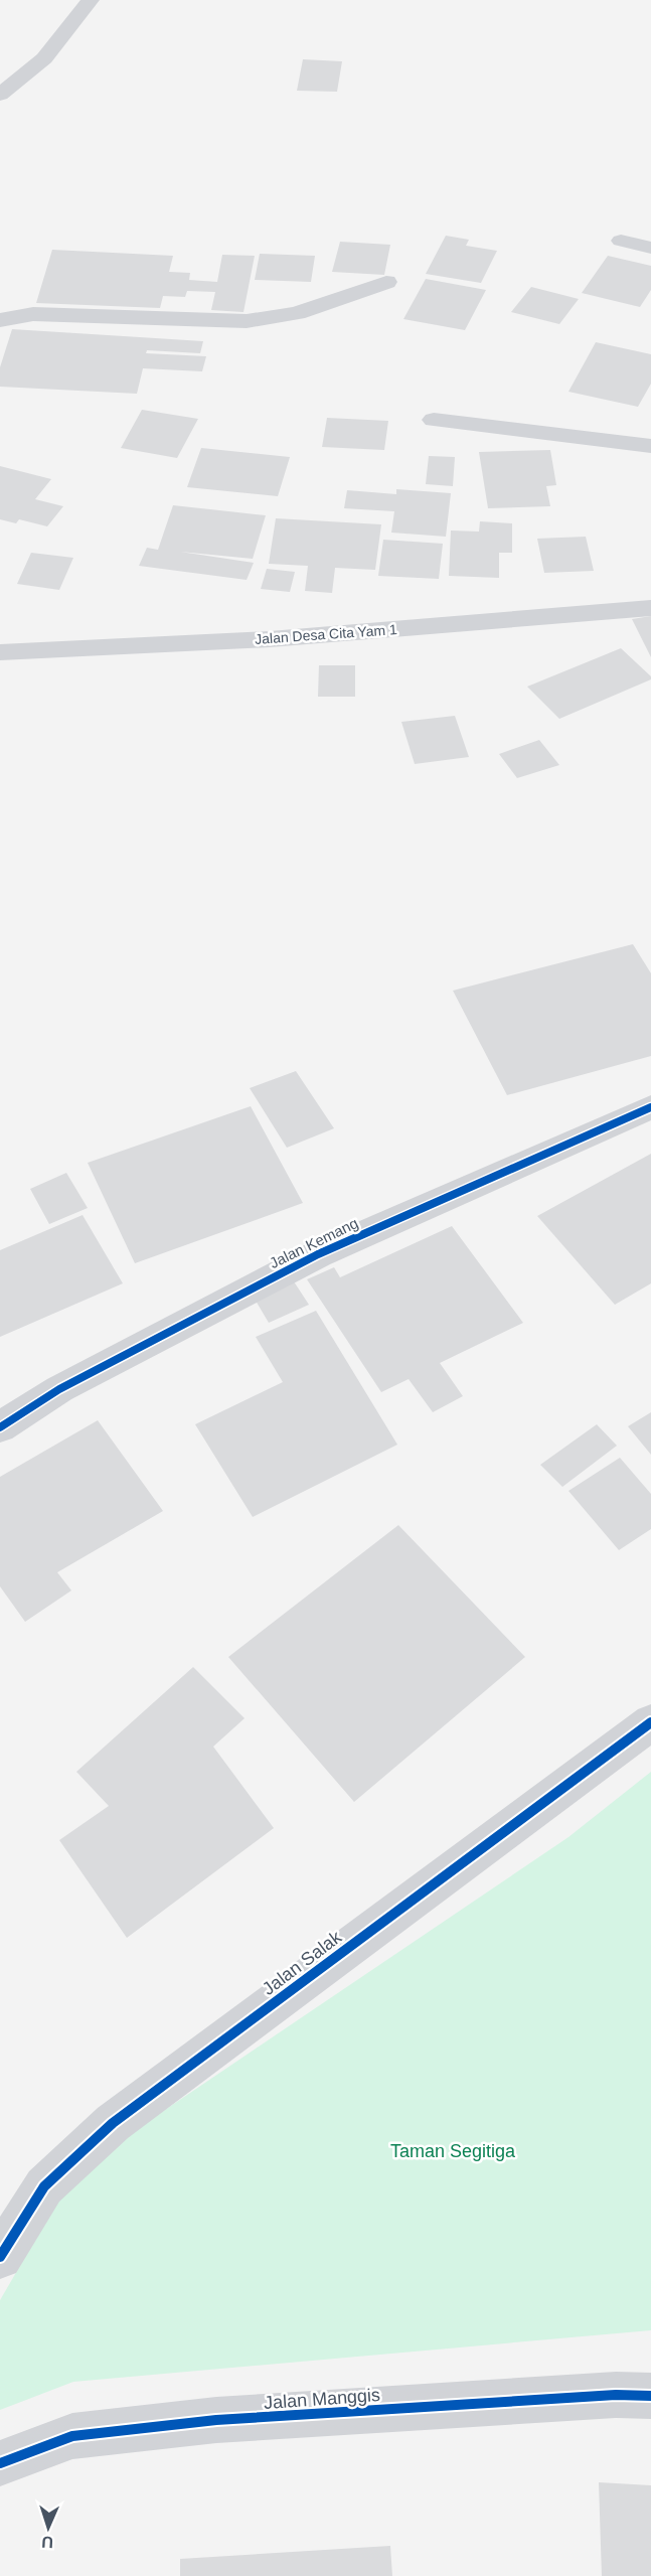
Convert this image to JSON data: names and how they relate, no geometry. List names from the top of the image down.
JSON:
{
  "streets": {
    "street": [
      "Jalan Desa Cita Yam 1",
      "Jalan Kemang",
      "Jalan Salak",
      "Jalan Manggis"
    ]
  },
  "parks": ["Taman Segitiga"],
  "north": "bottom"
}
